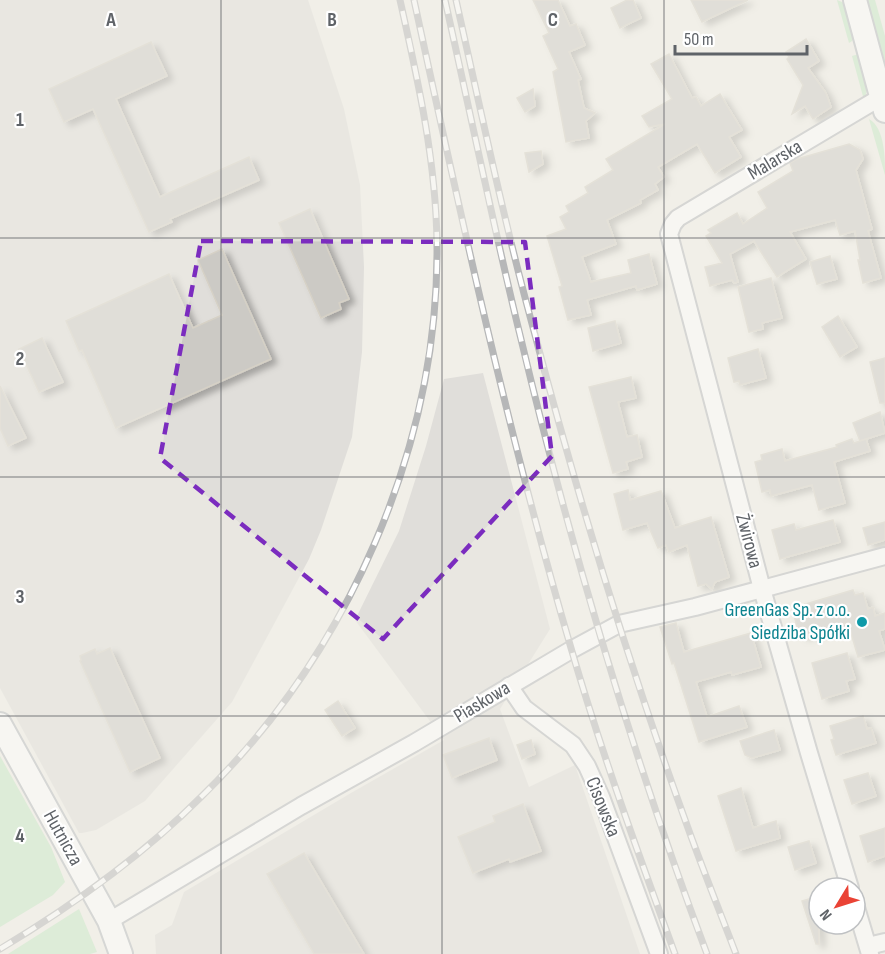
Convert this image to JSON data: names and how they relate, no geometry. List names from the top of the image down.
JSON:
{
  "streets": {
    "main road": ["Hutnicza"],
    "street": [
      "Malarska",
      "Żwirowa",
      "Piaskowa",
      "Cisowska"
    ]
  },
  "crossings": [
    ["Malarska", "Żwirowa"],
    ["Żwirowa", "Piaskowa"],
    ["Piaskowa", "Cisowska"],
    ["Piaskowa", "Hutnicza"]
  ],
  "places": ["GreenGas Sp. z o.o. Siedziba Spółki"],
  "scale_bar": "50 m",
  "north": "bottom left",
  "grid": {
    "columns": ["A", "B", "C"],
    "rows": [
      "1",
      "2",
      "3",
      "4"
    ]
  }
}
